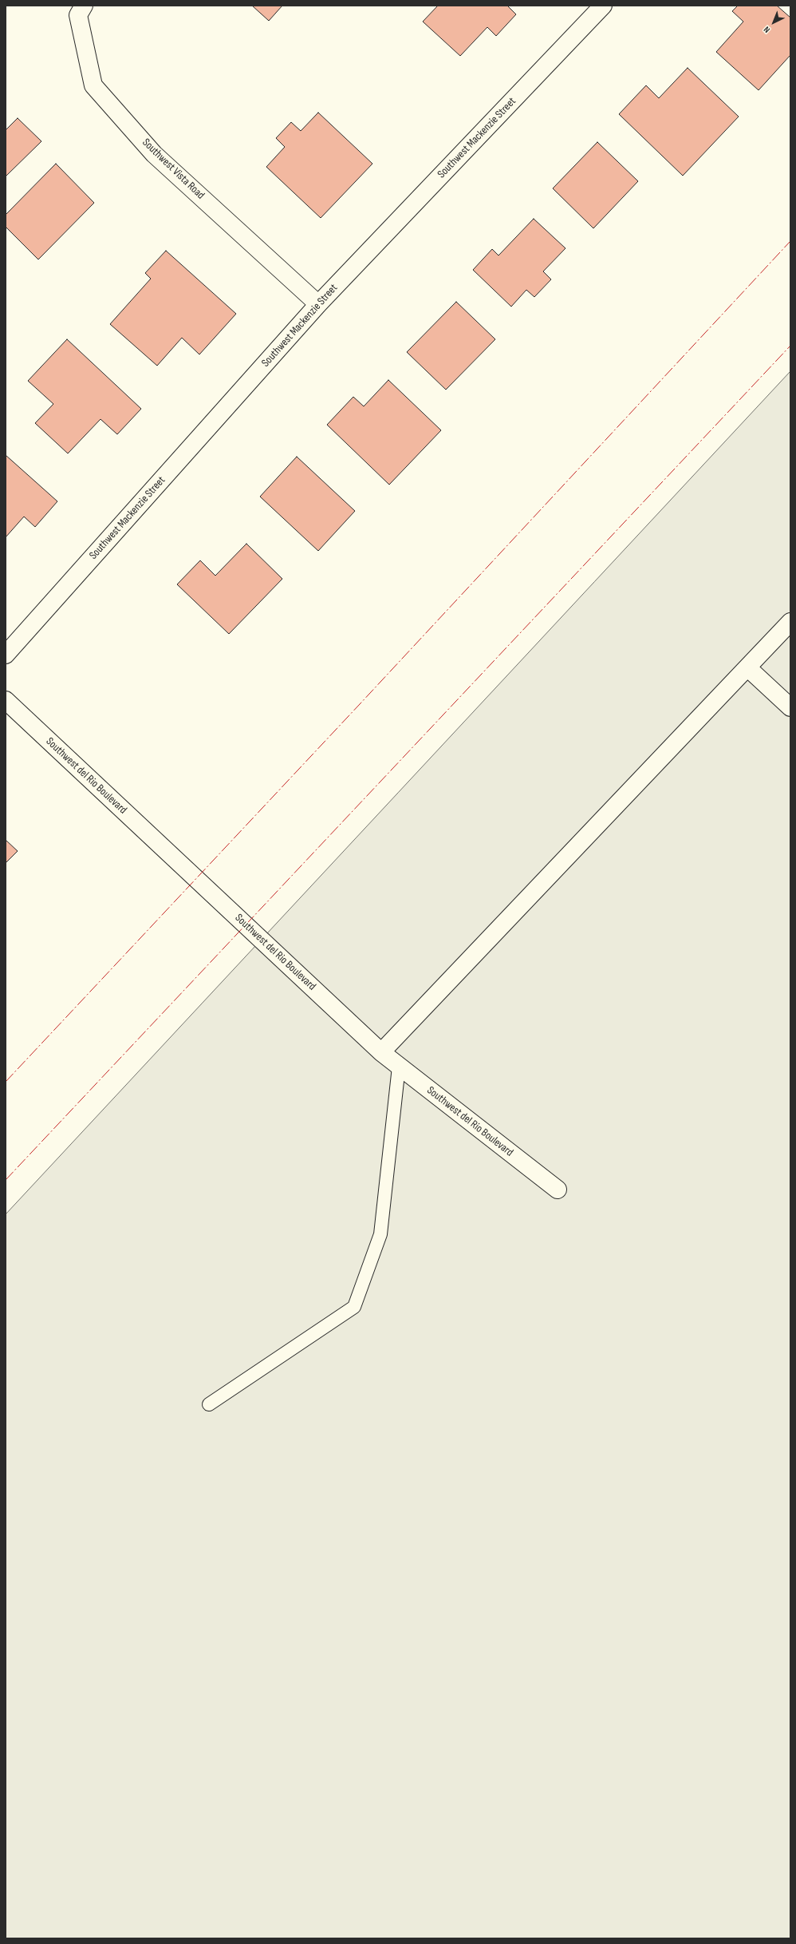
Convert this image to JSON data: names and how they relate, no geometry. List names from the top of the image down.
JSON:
{
  "streets": {
    "street": ["Southwest Mackenzie Street", "Southwest Vista Road", "Southwest del Rio Boulevard"]
  },
  "crossings": [
    ["Southwest Mackenzie Street", "Southwest Vista Road"]
  ],
  "north": "bottom left"
}
